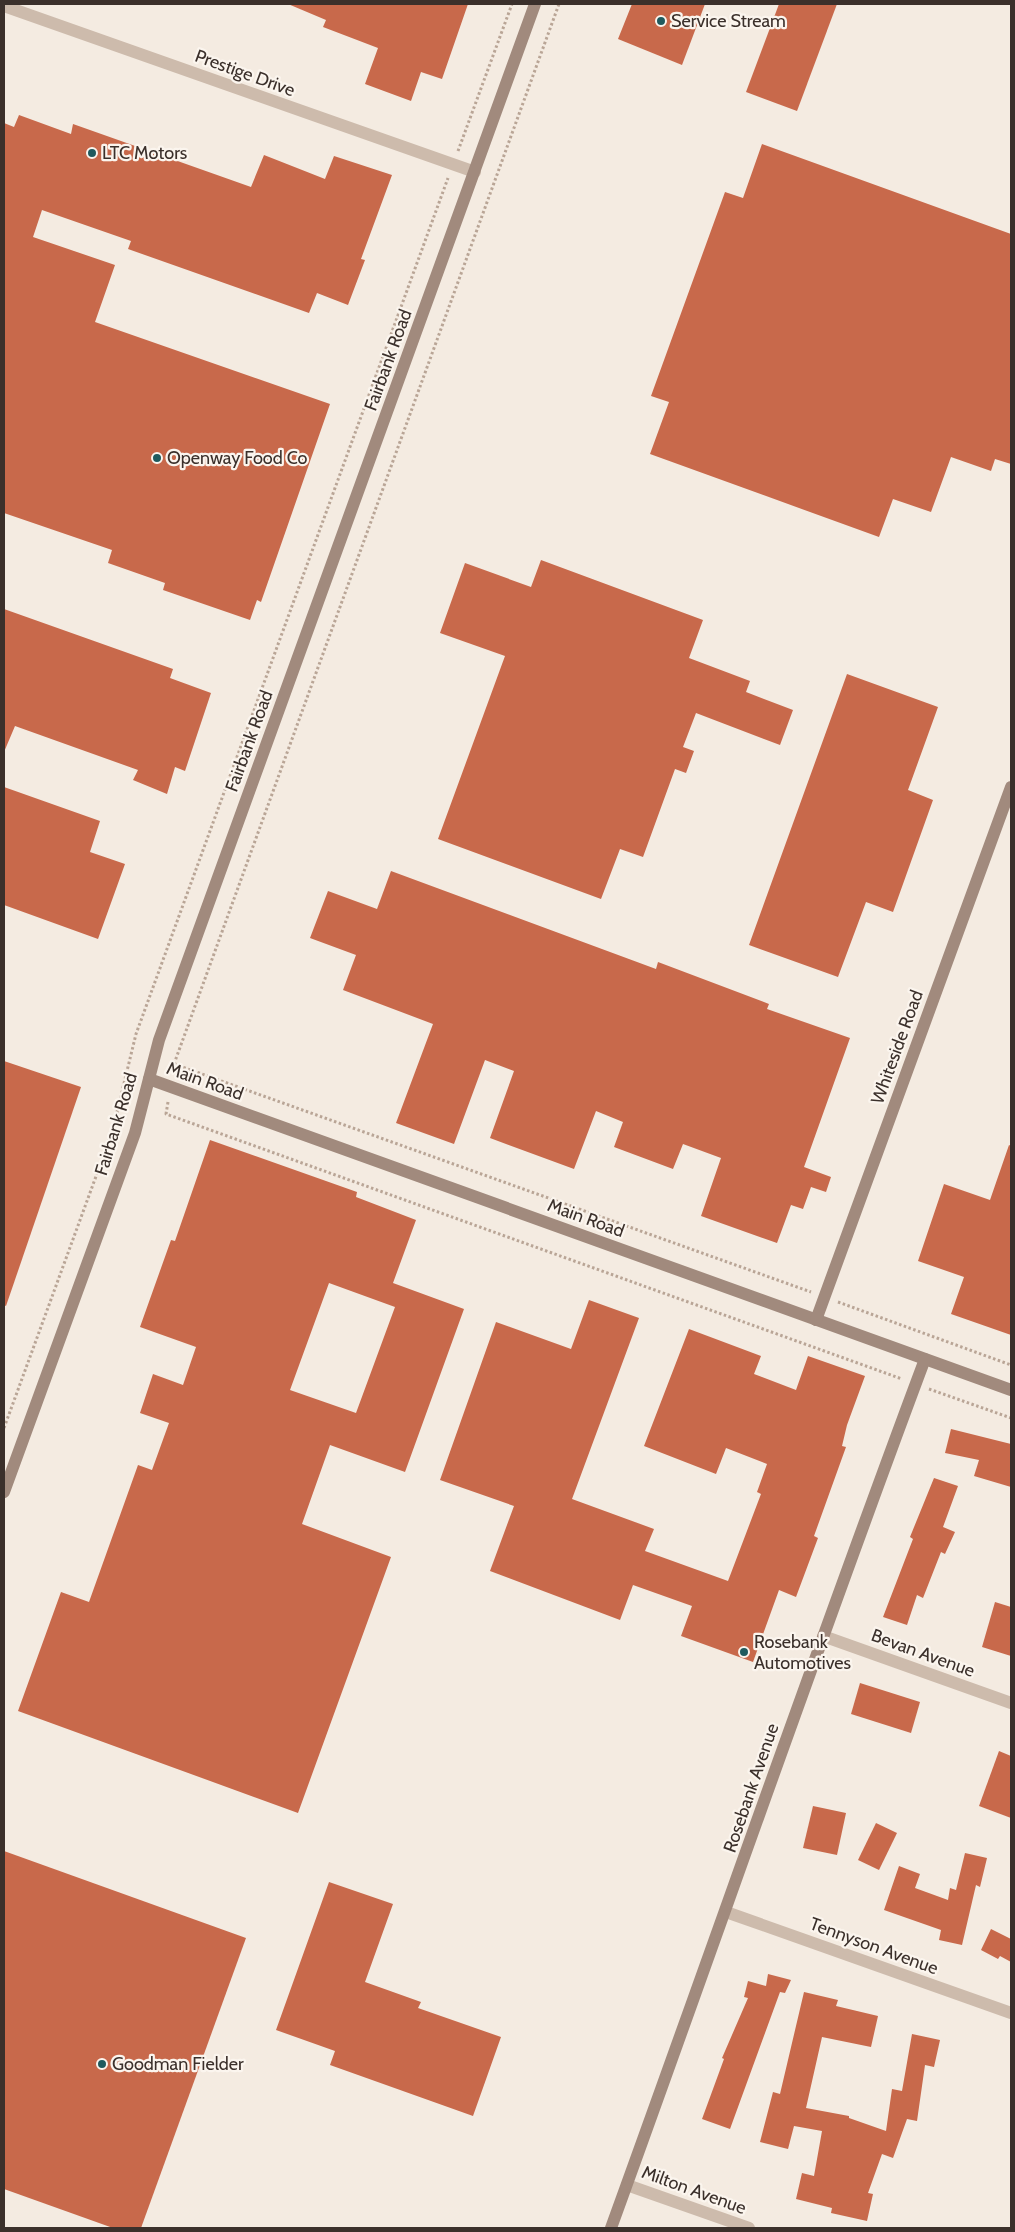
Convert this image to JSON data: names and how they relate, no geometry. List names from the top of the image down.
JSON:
{
  "streets": {
    "main road": [
      "Fairbank Road",
      "Whiteside Road",
      "Main Road",
      "Rosebank Avenue"
    ],
    "street": [
      "Prestige Drive",
      "Bevan Avenue",
      "Tennyson Avenue",
      "Milton Avenue"
    ]
  },
  "crossings": [
    ["Prestige Drive", "Fairbank Road"],
    ["Fairbank Road", "Main Road"],
    ["Whiteside Road", "Main Road"],
    ["Main Road", "Rosebank Avenue"],
    ["Bevan Avenue", "Rosebank Avenue"],
    ["Rosebank Avenue", "Tennyson Avenue"],
    ["Rosebank Avenue", "Milton Avenue"]
  ],
  "places": [
    "Service Stream",
    "LTC Motors",
    "Openway Food Co",
    "Rosebank Automotives",
    "Goodman Fielder"
  ]
}
